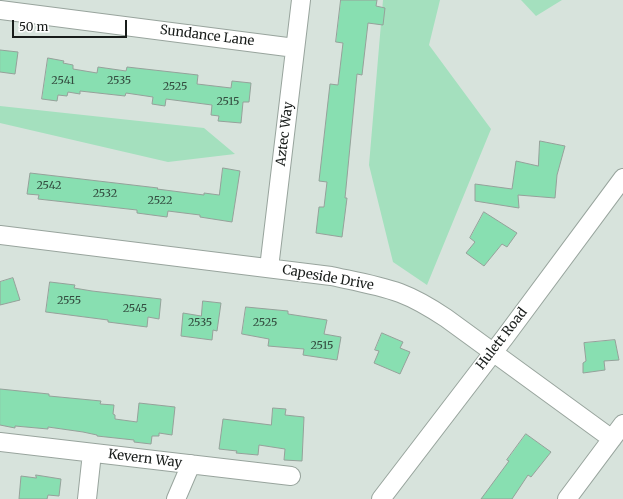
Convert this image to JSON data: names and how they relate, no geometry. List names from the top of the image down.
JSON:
{
  "streets": {
    "street": [
      "Sundance Lane",
      "Aztec Way",
      "Capeside Drive",
      "Hulett Road",
      "Kevern Way"
    ]
  },
  "crossings": [
    ["Sundance Lane", "Aztec Way"],
    ["Aztec Way", "Capeside Drive"],
    ["Capeside Drive", "Hulett Road"]
  ],
  "house_numbers": [
    "2541",
    "2535",
    "2525",
    "2515",
    "2542",
    "2532",
    "2522",
    "2555",
    "2545",
    "2535",
    "2525",
    "2515"
  ],
  "scale_bar": "50 m"
}
